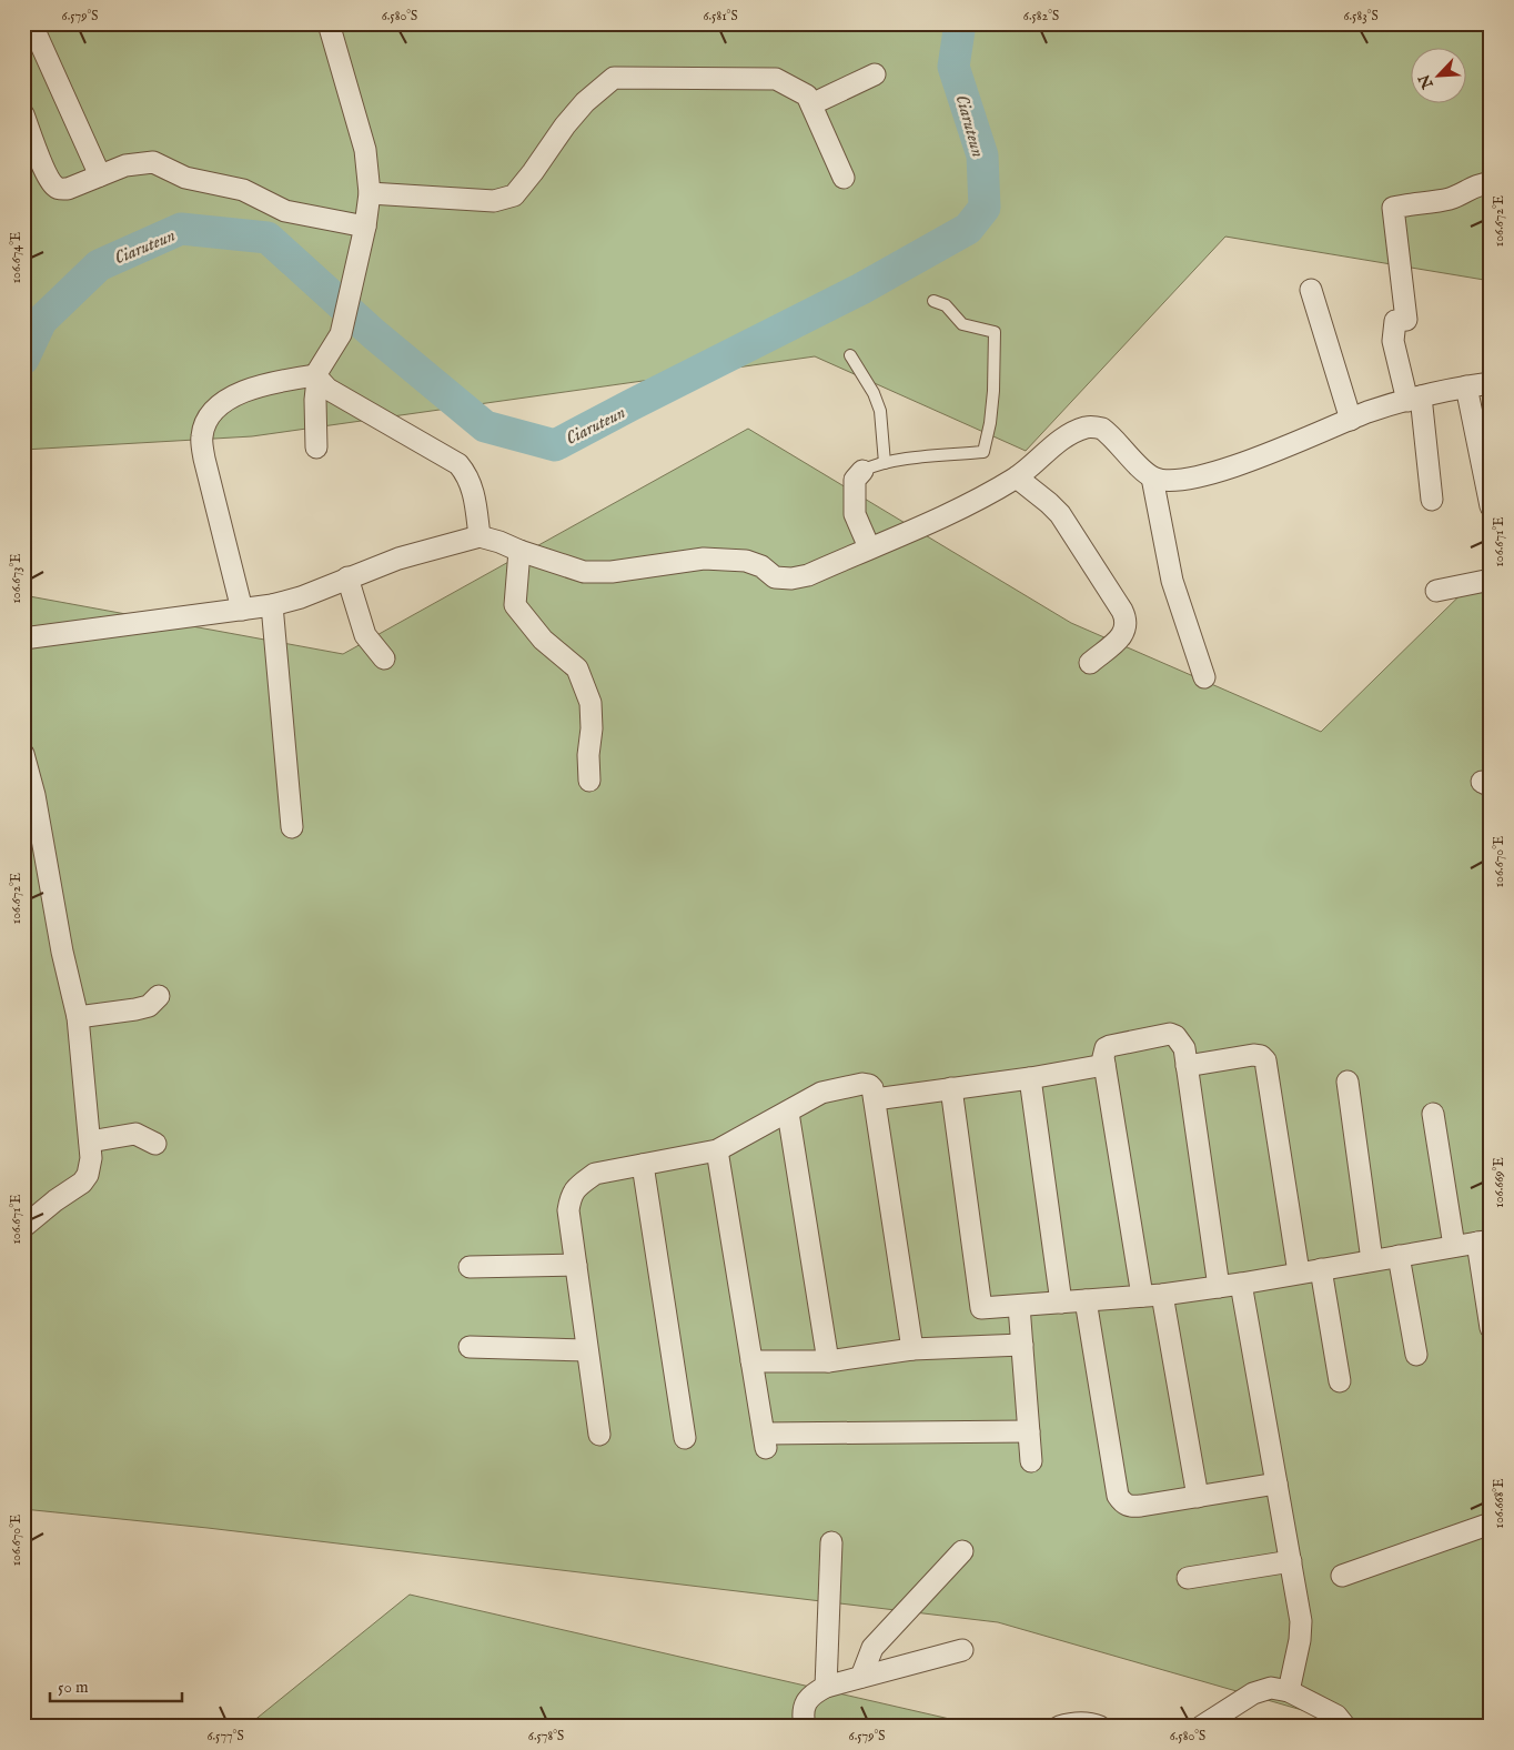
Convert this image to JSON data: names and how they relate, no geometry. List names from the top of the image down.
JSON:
{
  "water": ["Ciaruteun"],
  "scale_bar": "50 m",
  "north": "bottom left",
  "coordinates": [
    "6.579°S",
    "6.580°S",
    "6.581°S",
    "6.582°S",
    "6.583°S",
    "106.672°E",
    "106.674°E",
    "106.671°E",
    "106.673°E",
    "106.670°E",
    "106.669°E",
    "106.668°E",
    "6.577°S",
    "6.578°S"
  ]
}
